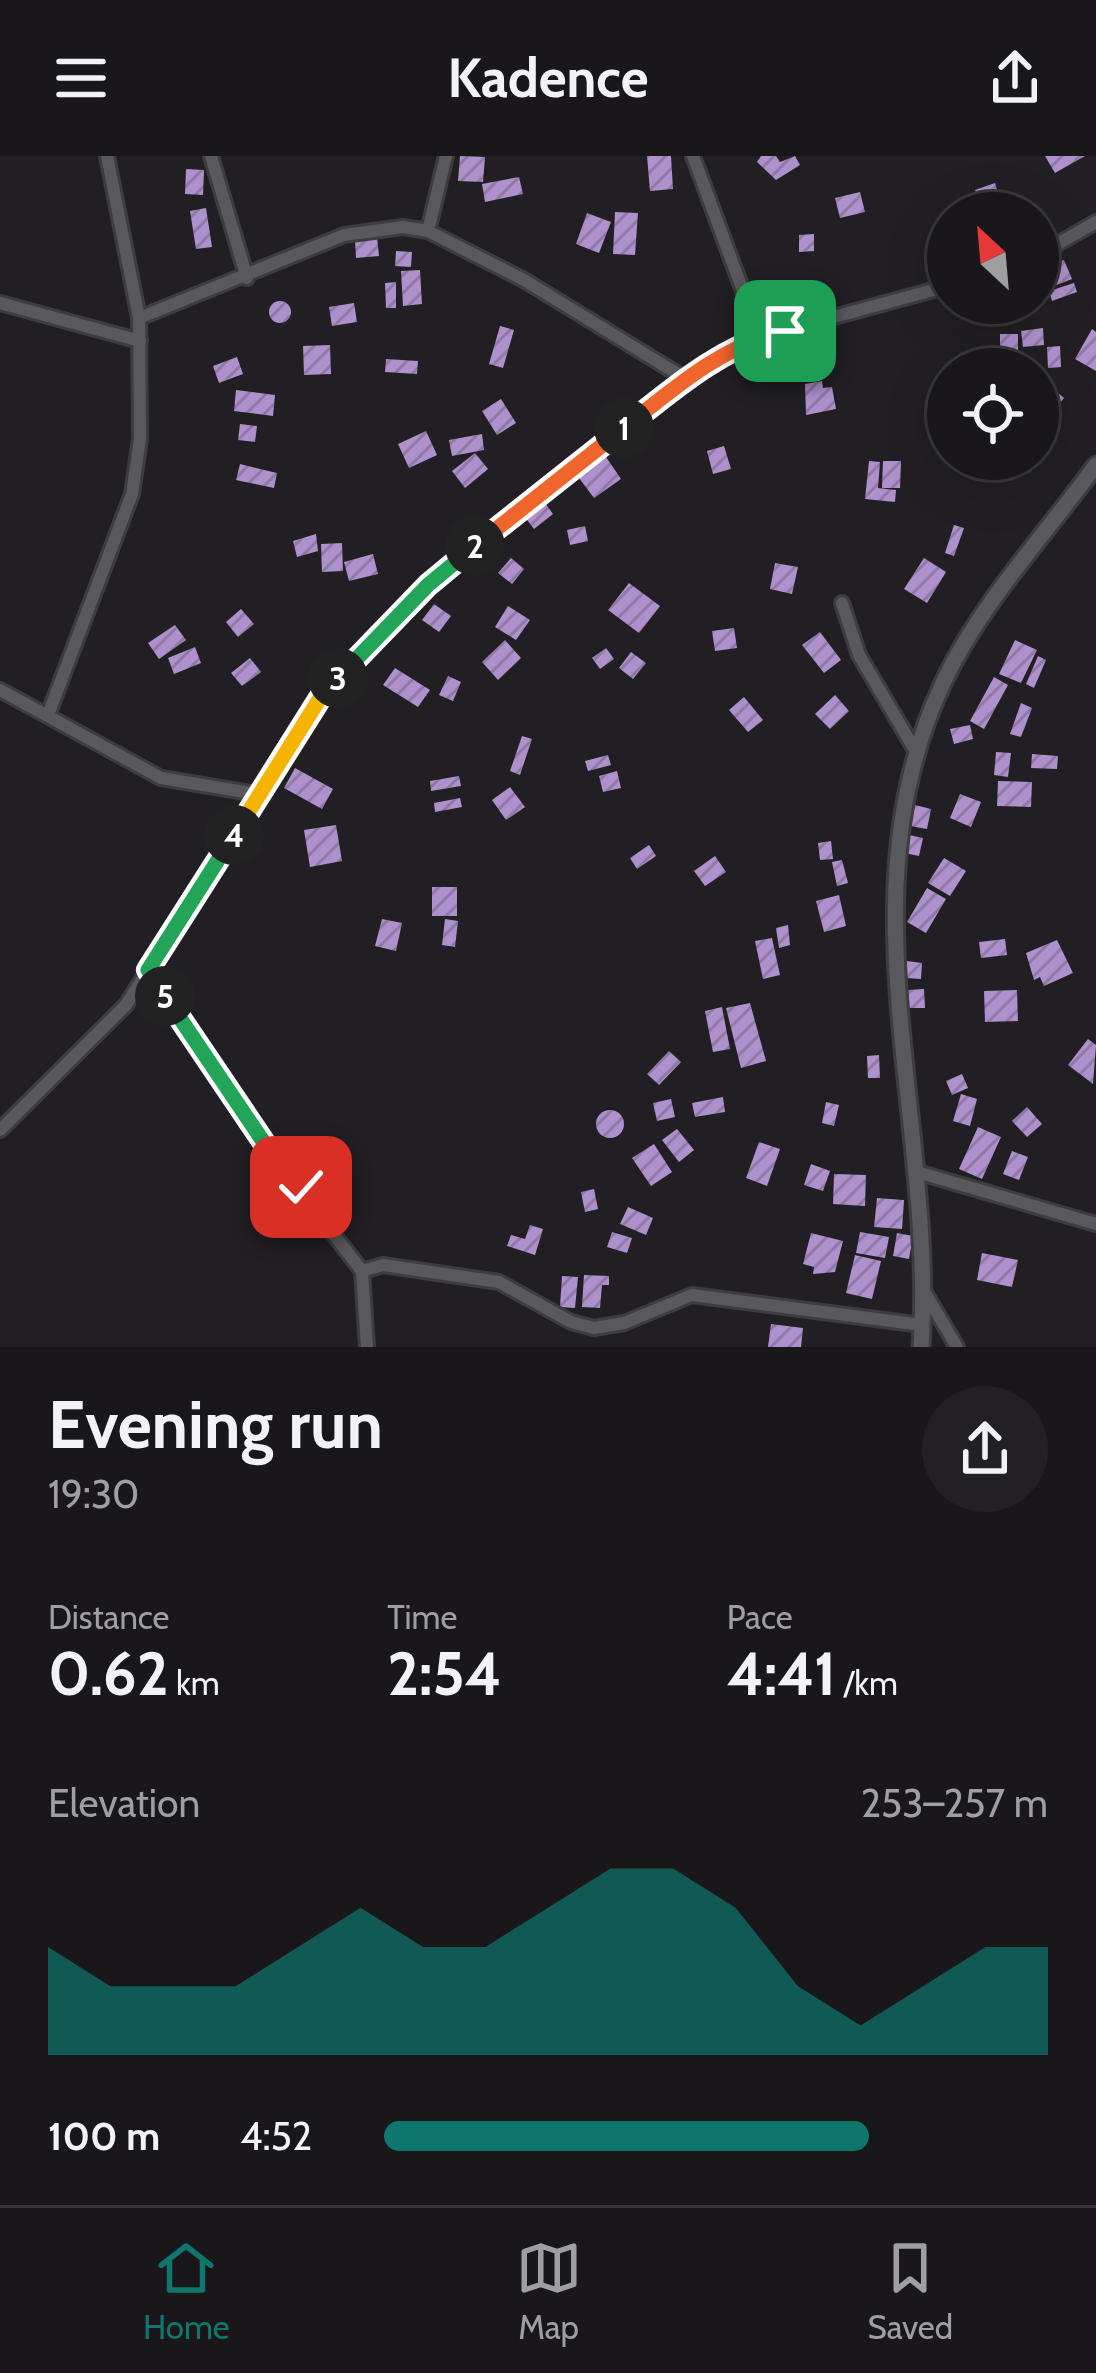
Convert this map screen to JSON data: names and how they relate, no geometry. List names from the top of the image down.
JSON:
{
  "north": "top left",
  "page": {
    "header": "Kadence",
    "pins": [
      "1",
      "2",
      "3",
      "4",
      "5"
    ],
    "heading": ["Evening run", "19:30"],
    "stats": [
      ["Distance", "0.62 km"],
      ["Time", "2:54"],
      ["Pace", "4:41 /km"]
    ],
    "chart": ["Elevation", "253–257 m"],
    "list": [
      {
        "name": "100 m",
        "note": "4:52"
      }
    ],
    "tabs": ["Home", "Map", "Saved"]
  }
}
